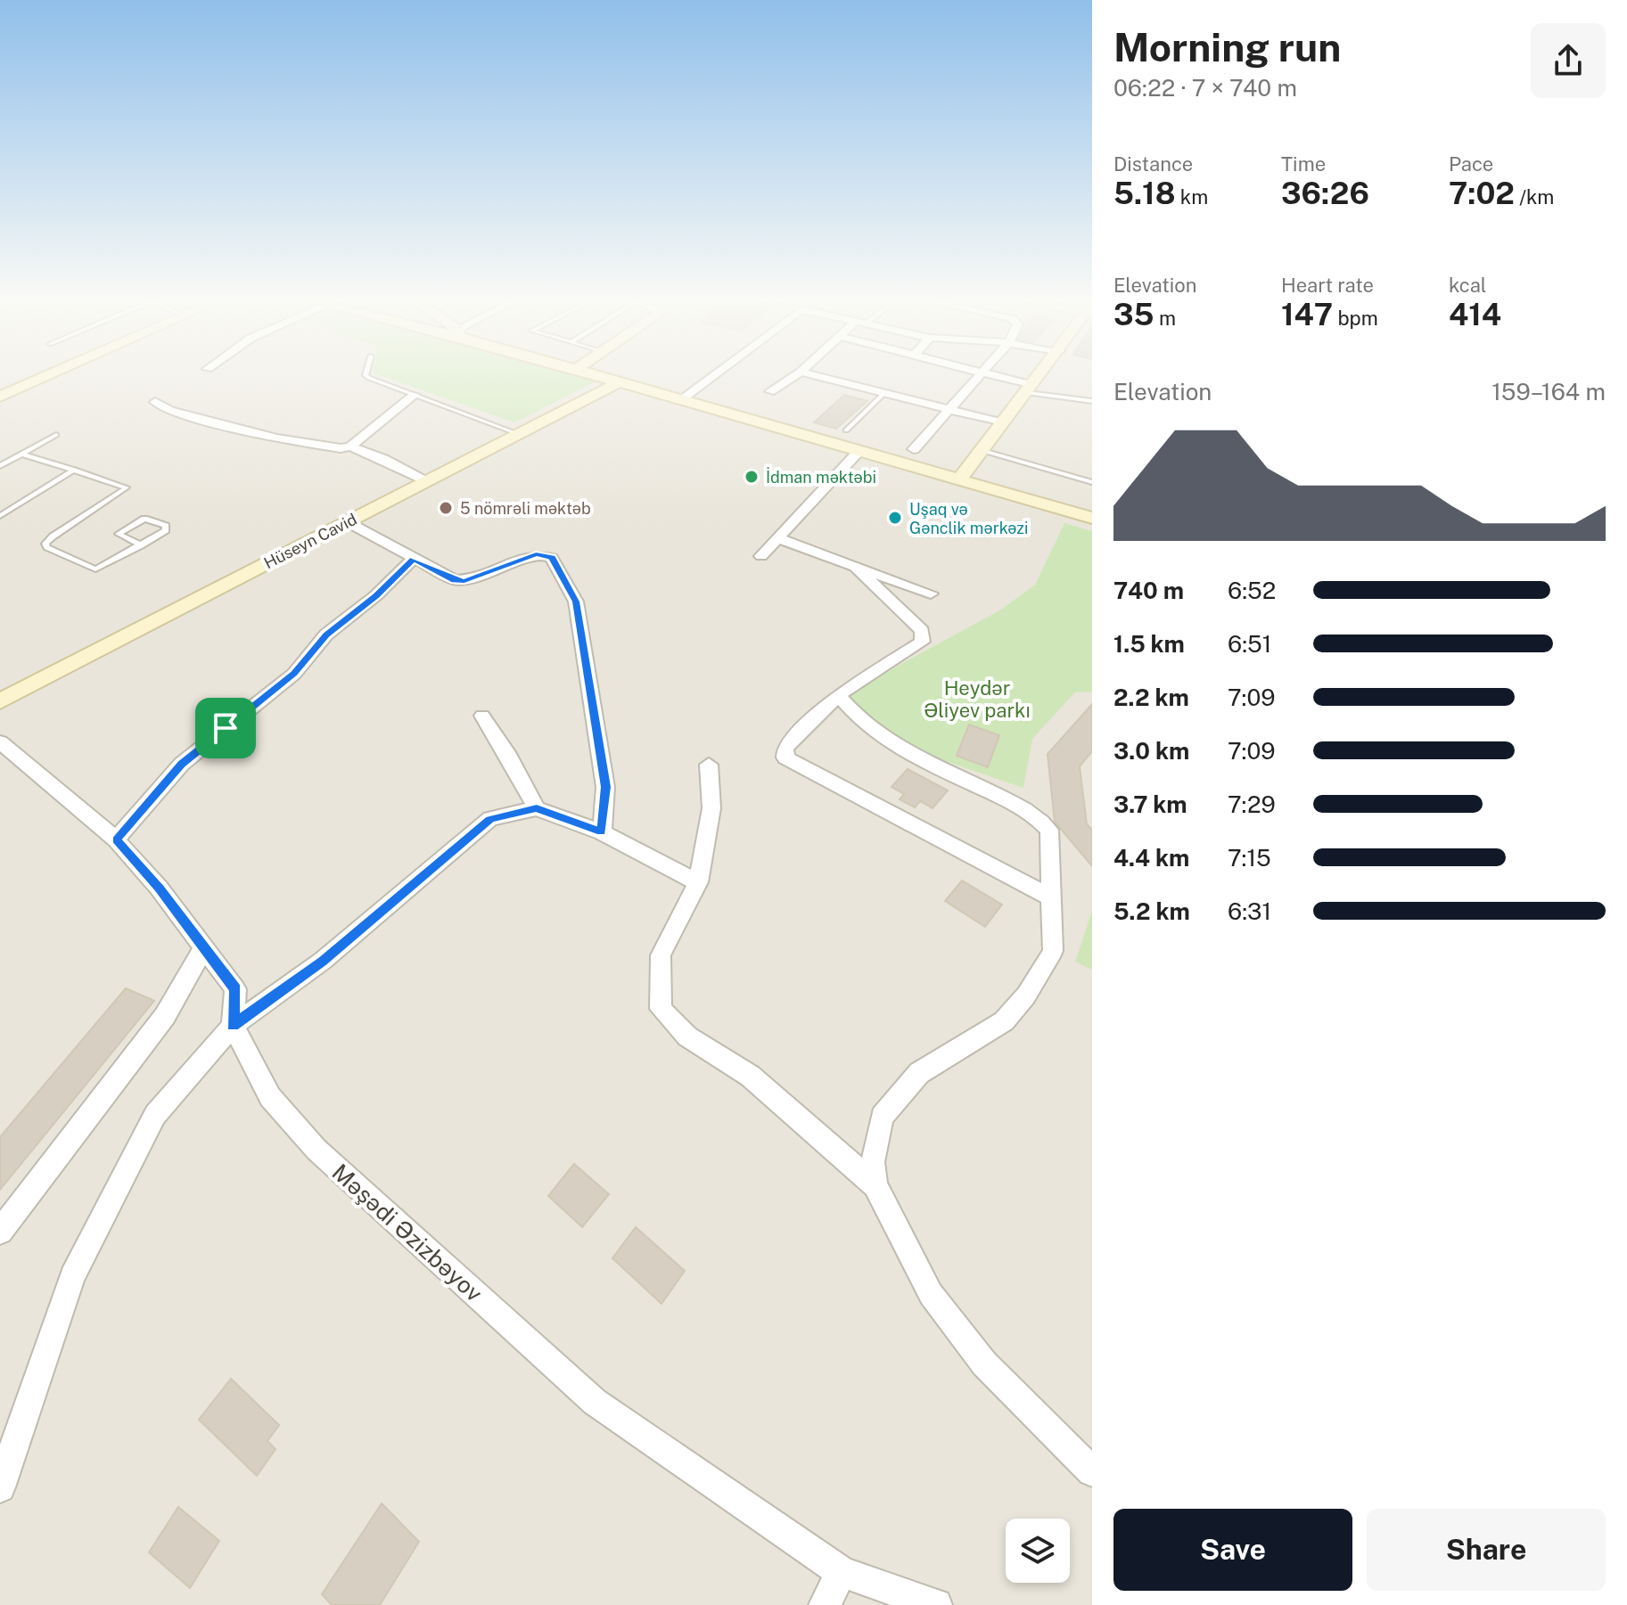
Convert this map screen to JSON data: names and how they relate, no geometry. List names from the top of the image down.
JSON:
{
  "streets": {
    "main road": ["Hüseyn Cavid"],
    "street": ["Məşədi Əzizbəyov"]
  },
  "parks": ["Heydər Əliyev parkı"],
  "places": ["İdman məktəbi", "5 nömrəli məktəb", "Uşaq və Gənclik mərkəzi"],
  "page": {
    "heading": ["Morning run", "06:22 · 7 × 740 m"],
    "stats": [
      ["Distance", "5.18 km"],
      ["Time", "36:26"],
      ["Pace", "7:02 /km"],
      ["Elevation", "35 m"],
      ["Heart rate", "147 bpm"],
      ["kcal", "414"]
    ],
    "chart": ["Elevation", "159–164 m"],
    "list": [
      {
        "name": "740 m",
        "note": "6:52"
      },
      {
        "name": "1.5 km",
        "note": "6:51"
      },
      {
        "name": "2.2 km",
        "note": "7:09"
      },
      {
        "name": "3.0 km",
        "note": "7:09"
      },
      {
        "name": "3.7 km",
        "note": "7:29"
      },
      {
        "name": "4.4 km",
        "note": "7:15"
      },
      {
        "name": "5.2 km",
        "note": "6:31"
      }
    ],
    "buttons": ["Save", "Share"]
  }
}
